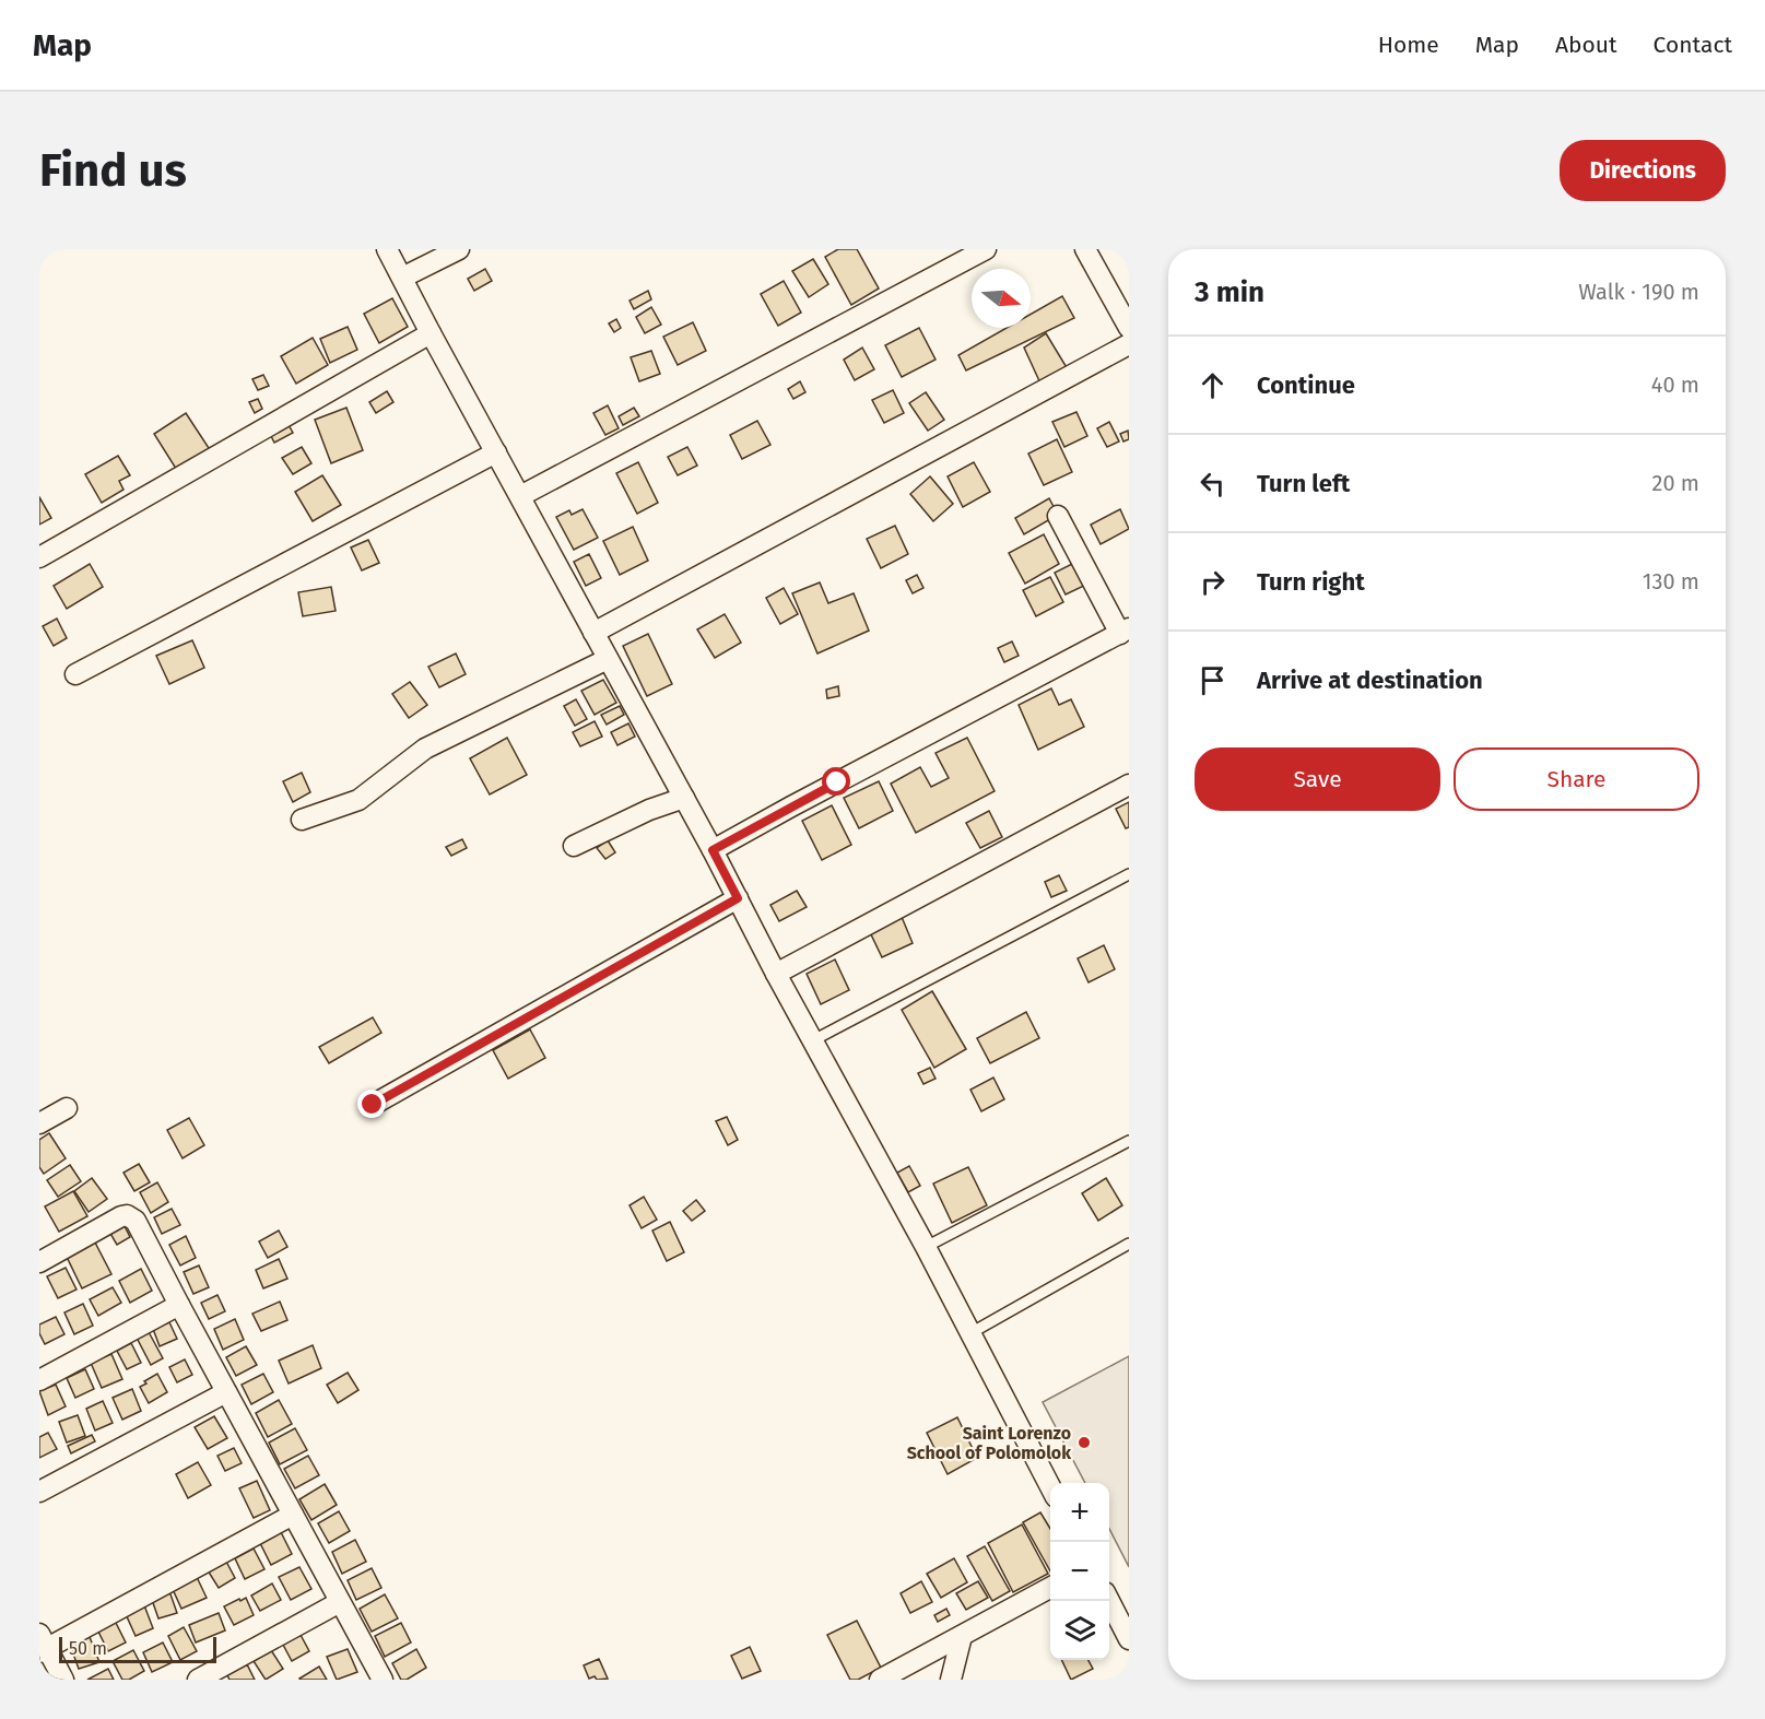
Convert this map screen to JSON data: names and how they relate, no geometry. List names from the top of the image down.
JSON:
{
  "places": ["Saint Lorenzo School of Polomolok"],
  "scale_bar": "50 m",
  "north": "right",
  "page": {
    "header": "Map",
    "nav": [
      "Home",
      "Map",
      "About",
      "Contact"
    ],
    "buttons": [
      "Directions",
      ["Save", "Share"]
    ],
    "title": "Find us",
    "heading": ["3 min", "Walk · 190 m"],
    "list": [
      ["Continue", "40 m"],
      ["Turn left", "20 m"],
      ["Turn right", "130 m"],
      "Arrive at destination"
    ],
    "map_buttons": ["+", "−"],
    "scale": "50 m"
  }
}
